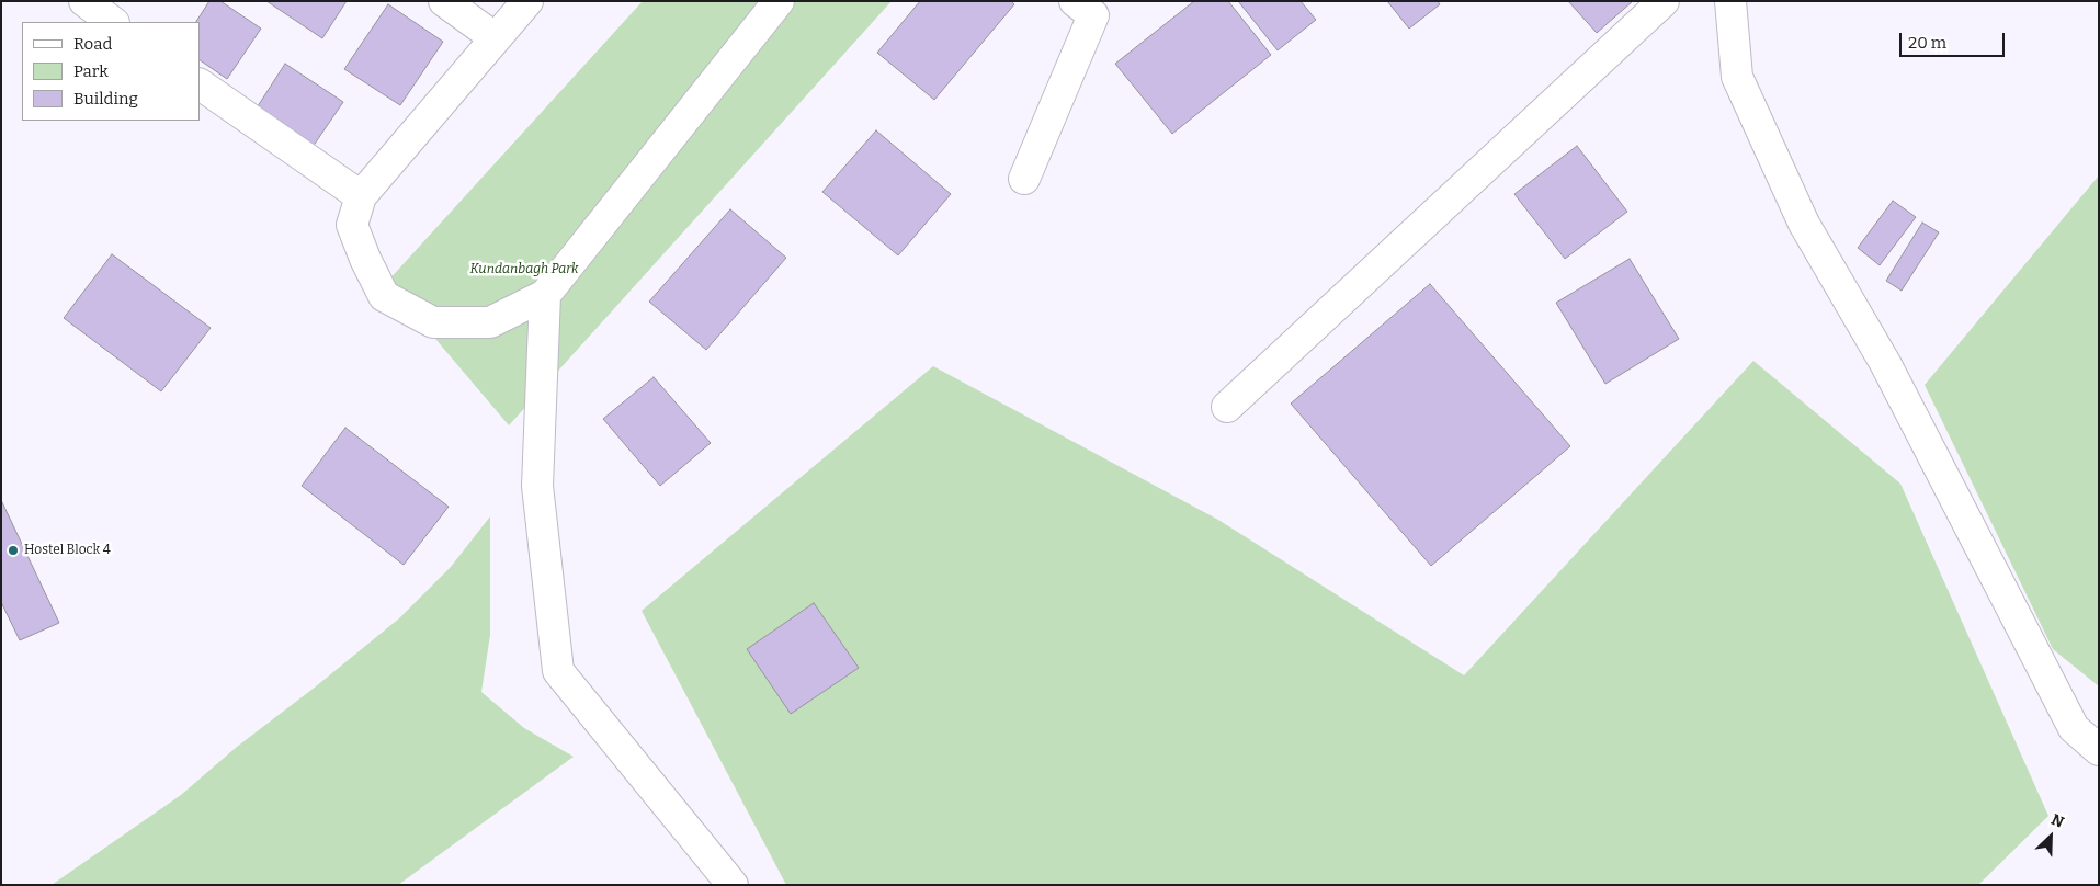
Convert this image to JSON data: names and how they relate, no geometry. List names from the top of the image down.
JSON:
{
  "parks": ["Kundanbagh Park"],
  "places": ["Hostel Block 4"],
  "legend": ["Road", "Park", "Building"],
  "scale_bar": "20 m",
  "north": "top right"
}
